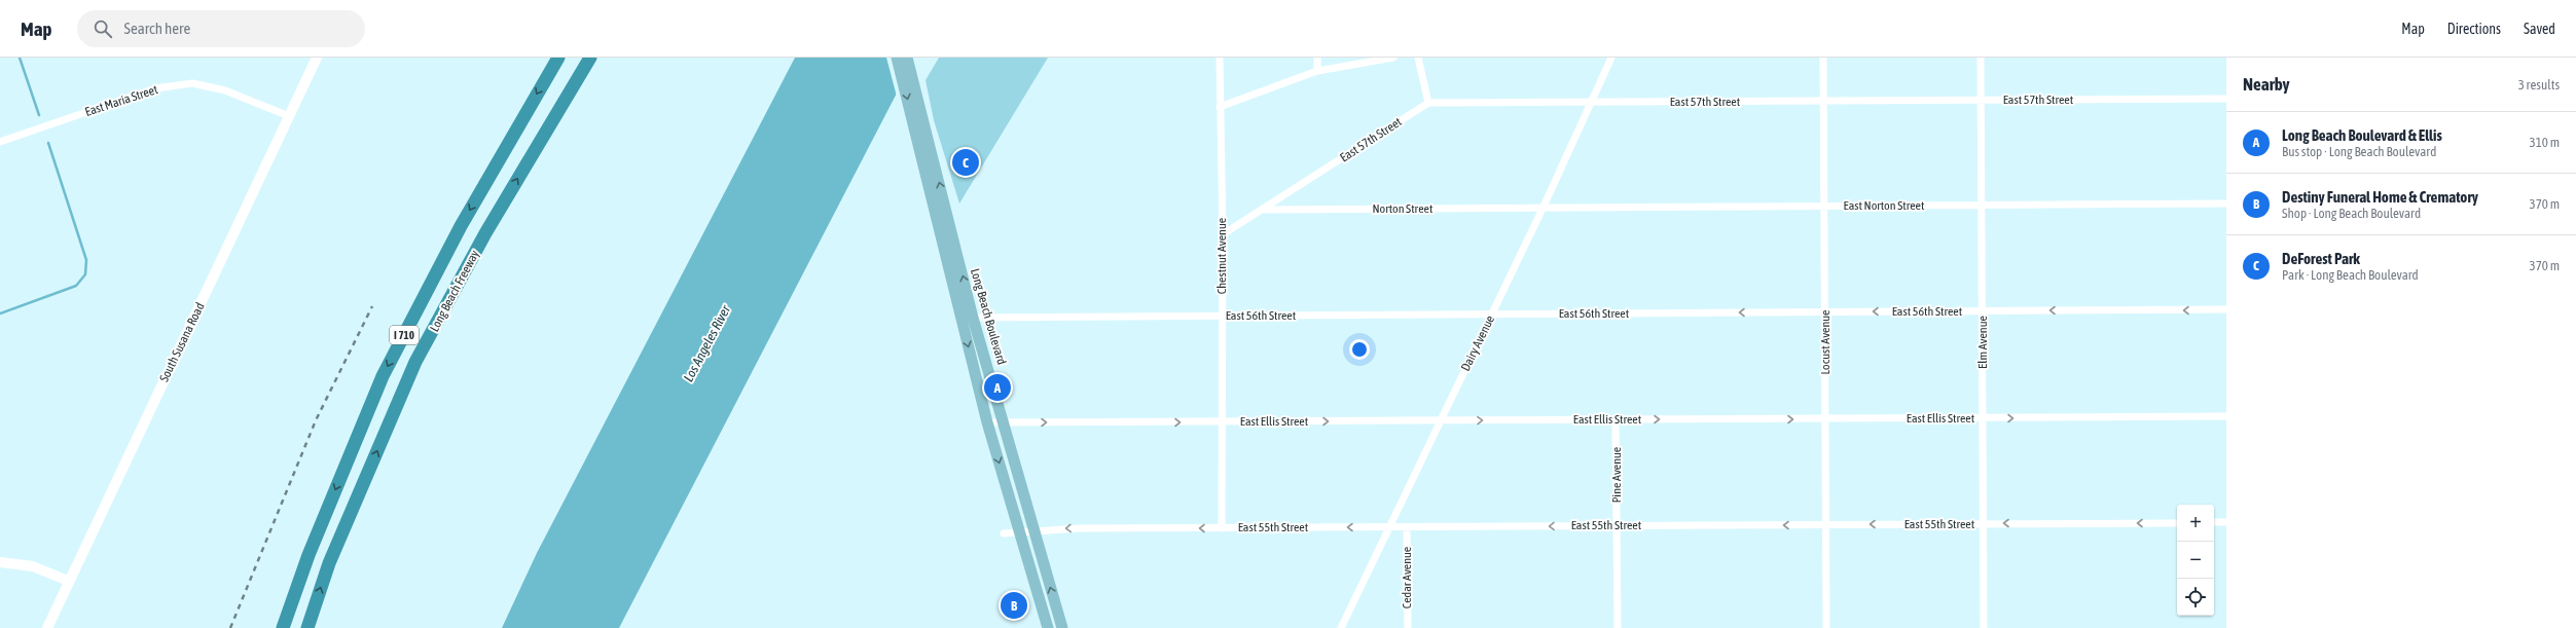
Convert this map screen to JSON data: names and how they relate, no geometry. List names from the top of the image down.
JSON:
{
  "streets": {
    "highway": ["Long Beach Freeway", "I 710"],
    "main road": ["Long Beach Boulevard"],
    "street": [
      "East 57th Street",
      "East Maria Street",
      "East Norton Street",
      "Norton Street",
      "Chestnut Avenue",
      "East 56th Street",
      "South Susana Road",
      "Locust Avenue",
      "Elm Avenue",
      "Dairy Avenue",
      "East Ellis Street",
      "Pine Avenue",
      "East 55th Street",
      "Cedar Avenue"
    ]
  },
  "crossings": [
    ["East 57th Street", "Norton Street"],
    ["East 57th Street", "Chestnut Avenue"],
    ["East 57th Street", "Locust Avenue"],
    ["East 57th Street", "Elm Avenue"],
    ["East 57th Street", "Dairy Avenue"],
    ["East Maria Street", "South Susana Road"],
    ["East Norton Street", "Norton Street"],
    ["East Norton Street", "Locust Avenue"],
    ["East Norton Street", "Elm Avenue"],
    ["East Norton Street", "Dairy Avenue"],
    ["Norton Street", "Dairy Avenue"],
    ["Chestnut Avenue", "East 56th Street"],
    ["Chestnut Avenue", "East Ellis Street"],
    ["Chestnut Avenue", "East 55th Street"],
    ["East 56th Street", "Long Beach Boulevard"],
    ["East 56th Street", "Locust Avenue"],
    ["East 56th Street", "Elm Avenue"],
    ["East 56th Street", "Dairy Avenue"],
    ["Long Beach Boulevard", "East Ellis Street"],
    ["Long Beach Boulevard", "East 55th Street"],
    ["Locust Avenue", "East Ellis Street"],
    ["Locust Avenue", "East 55th Street"],
    ["Elm Avenue", "East Ellis Street"],
    ["Elm Avenue", "East 55th Street"],
    ["Dairy Avenue", "East Ellis Street"],
    ["Dairy Avenue", "East 55th Street"],
    ["East Ellis Street", "Pine Avenue"],
    ["Pine Avenue", "East 55th Street"],
    ["East 55th Street", "Cedar Avenue"]
  ],
  "one_way": ["East 56th Street", "East Ellis Street", "East 55th Street"],
  "water": ["Los Angeles River"],
  "page": {
    "header": "Map",
    "search": "Search here",
    "nav": ["Map", "Directions", "Saved"],
    "heading": ["Nearby", "3 results"],
    "list": [
      {
        "mark": "A",
        "name": "Long Beach Boulevard & Ellis",
        "note": "Bus stop · Long Beach Boulevard",
        "value": "310 m"
      },
      {
        "mark": "B",
        "name": "Destiny Funeral Home & Crematory",
        "note": "Shop · Long Beach Boulevard",
        "value": "370 m"
      },
      {
        "mark": "C",
        "name": "DeForest Park",
        "note": "Park · Long Beach Boulevard",
        "value": "370 m"
      }
    ],
    "pins": ["C", "A", "B"],
    "map_buttons": ["+", "−"]
  }
}
